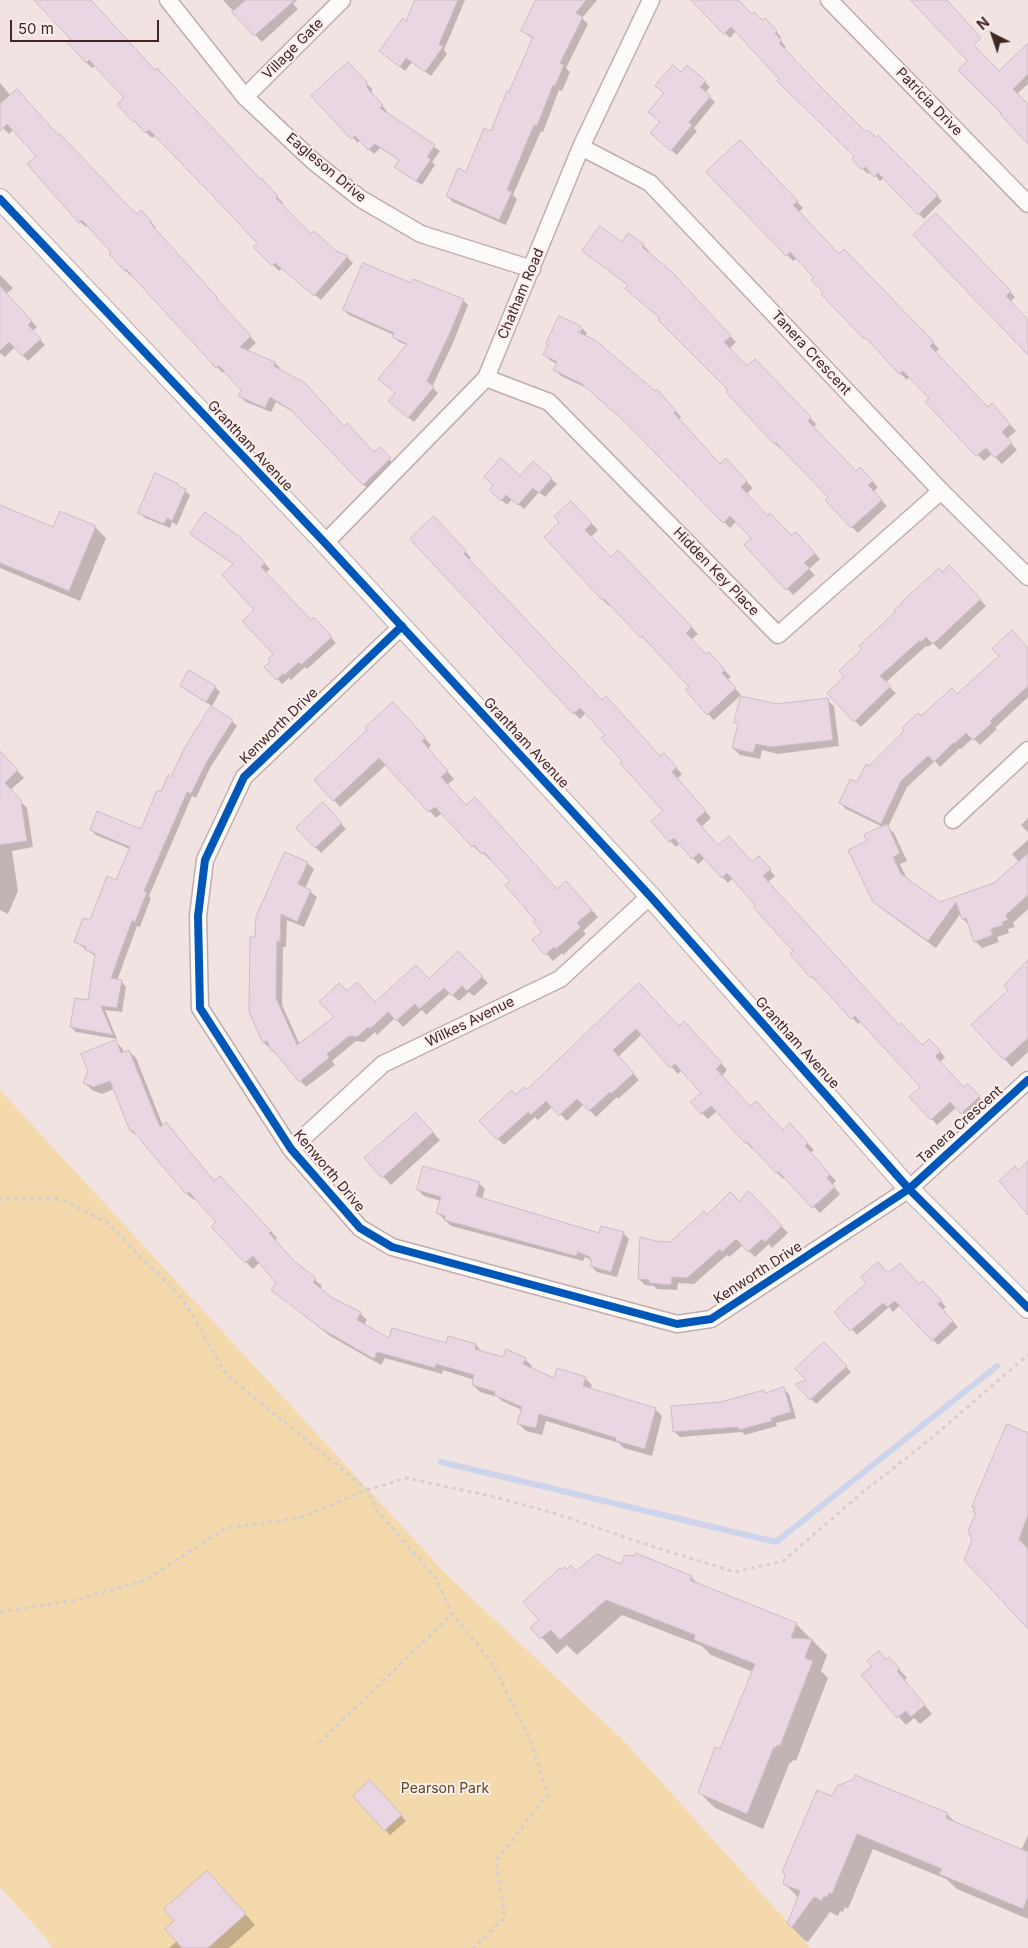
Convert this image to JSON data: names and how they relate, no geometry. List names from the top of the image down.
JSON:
{
  "streets": {
    "street": [
      "Village Gate",
      "Patricia Drive",
      "Eagleson Drive",
      "Chatham Road",
      "Tanera Crescent",
      "Grantham Avenue",
      "Hidden Key Place",
      "Kenworth Drive",
      "Wilkes Avenue"
    ]
  },
  "crossings": [
    ["Village Gate", "Eagleson Drive"],
    ["Eagleson Drive", "Chatham Road"],
    ["Chatham Road", "Tanera Crescent"],
    ["Chatham Road", "Grantham Avenue"],
    ["Chatham Road", "Hidden Key Place"],
    ["Tanera Crescent", "Grantham Avenue"],
    ["Tanera Crescent", "Hidden Key Place"],
    ["Tanera Crescent", "Kenworth Drive"],
    ["Grantham Avenue", "Kenworth Drive"],
    ["Grantham Avenue", "Wilkes Avenue"],
    ["Kenworth Drive", "Wilkes Avenue"]
  ],
  "parks": ["Pearson Park"],
  "scale_bar": "50 m",
  "north": "top left"
}
